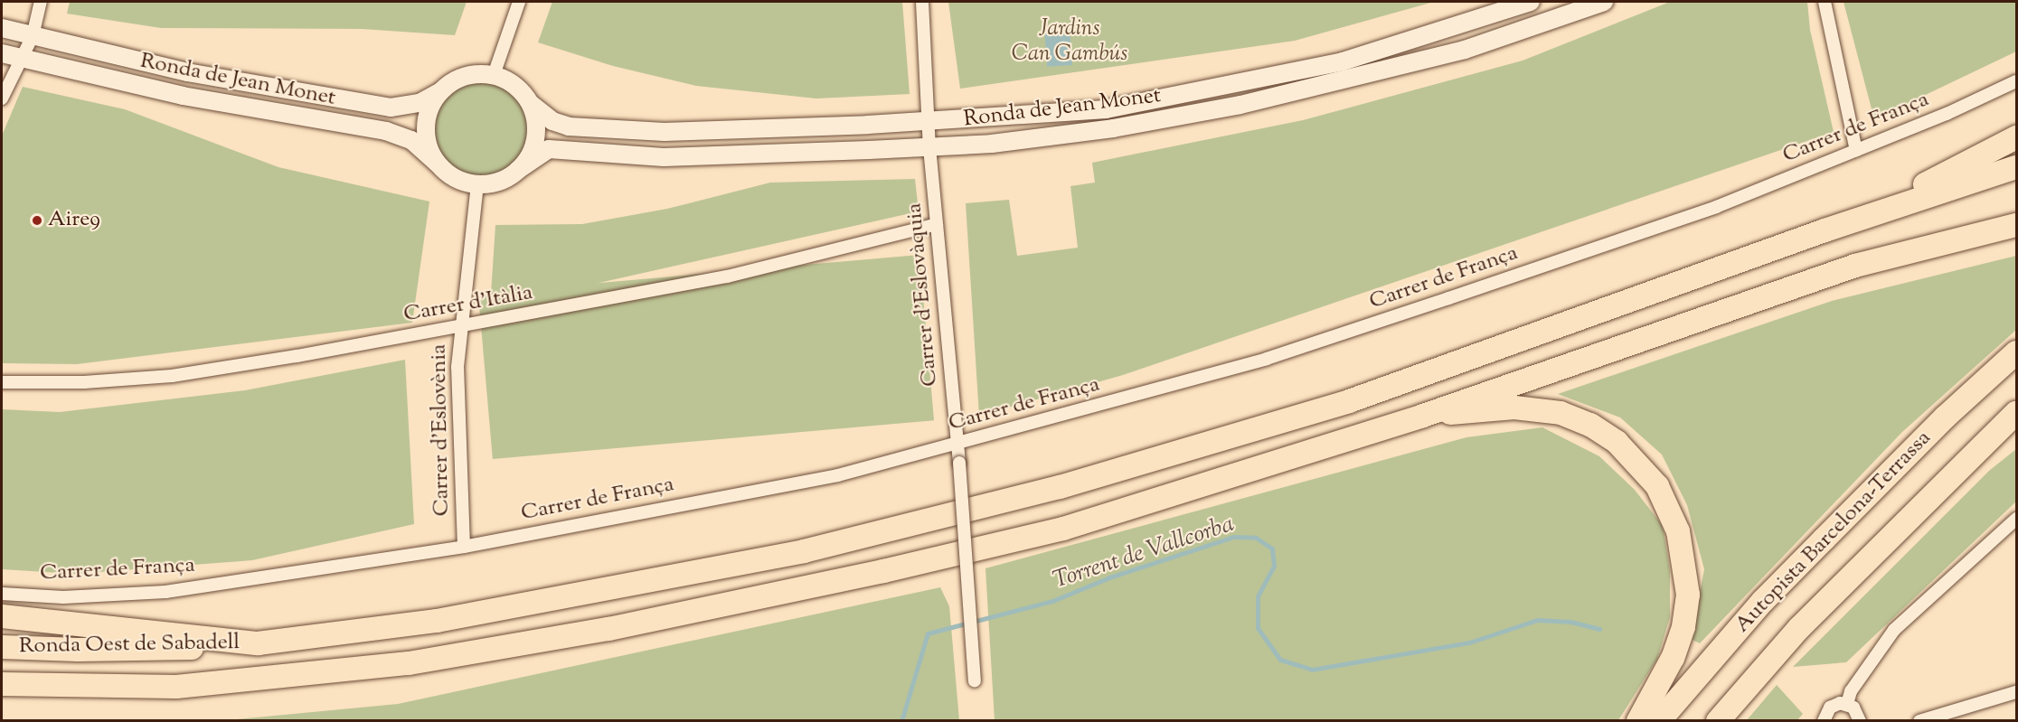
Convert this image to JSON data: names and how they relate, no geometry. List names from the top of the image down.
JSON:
{
  "streets": {
    "highway": ["Autopista Barcelona-Terrassa", "Ronda Oest de Sabadell"],
    "street": [
      "Ronda de Jean Monet",
      "Carrer de França",
      "Carrer d'Eslovàquia",
      "Carrer d'Itàlia",
      "Carrer d'Eslovènia"
    ]
  },
  "crossings": [
    ["Ronda de Jean Monet", "Carrer d'Eslovàquia"],
    ["Ronda de Jean Monet", "Carrer d'Eslovènia"],
    ["Carrer de França", "Carrer d'Eslovàquia"],
    ["Carrer de França", "Carrer d'Eslovènia"],
    ["Carrer d'Eslovàquia", "Carrer d'Itàlia"],
    ["Carrer d'Itàlia", "Carrer d'Eslovènia"]
  ],
  "water": ["Torrent de Vallcorba"],
  "parks": ["Jardins Can Gambús"],
  "places": ["Aire9"]
}
